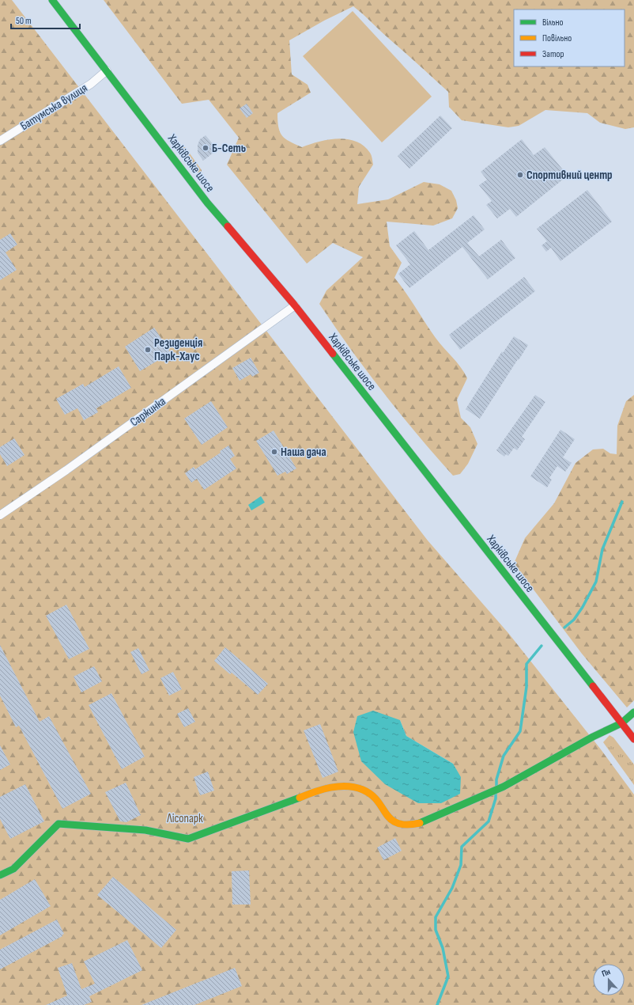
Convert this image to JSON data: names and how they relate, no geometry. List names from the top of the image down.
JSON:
{
  "streets": {
    "main road": ["Харківське шосе"],
    "street": ["Батумська вулиця", "Саржинка"]
  },
  "crossings": [
    ["Батумська вулиця", "Харківське шосе"],
    ["Харківське шосе", "Саржинка"]
  ],
  "parks": ["Лісопарк"],
  "places": [
    "Б-Сеть",
    "Спортивний центр",
    "Резиденція Парк-Хаус",
    "Наша дача"
  ],
  "legend": ["Вільно", "Повільно", "Затор"],
  "scale_bar": "50 m",
  "north": "top"
}
